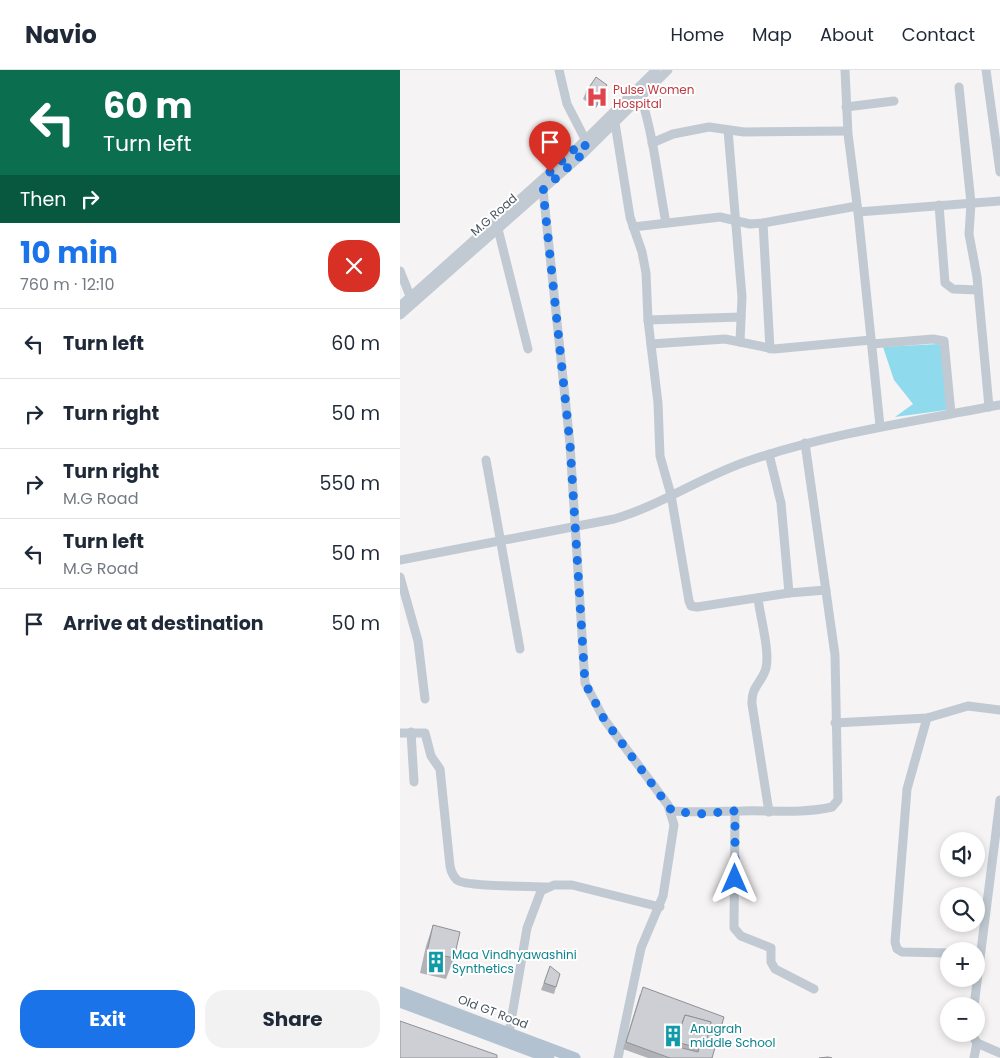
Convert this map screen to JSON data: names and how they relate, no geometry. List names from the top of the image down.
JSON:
{
  "streets": {
    "main road": ["Old GT Road"],
    "street": ["M.G Road"]
  },
  "places": {
    "hospital": ["Pulse Women Hospital"],
    "building": ["Maa Vindhyawashini Synthetics", "Anugrah middle School"]
  },
  "page": {
    "header": "Navio",
    "nav": [
      "Home",
      "Map",
      "About",
      "Contact"
    ],
    "turn": ["60 m", "Turn left"],
    "then": "Then",
    "heading": ["10 min", "760 m · 12:10"],
    "list": [
      {
        "name": "Turn left",
        "value": "60 m"
      },
      {
        "name": "Turn right",
        "value": "50 m"
      },
      {
        "name": "Turn right",
        "note": "M.G Road",
        "value": "550 m"
      },
      {
        "name": "Turn left",
        "note": "M.G Road",
        "value": "50 m"
      },
      {
        "name": "Arrive at destination",
        "value": "50 m"
      }
    ],
    "map_buttons": ["+", "−"],
    "buttons": ["Exit", "Share"]
  }
}
